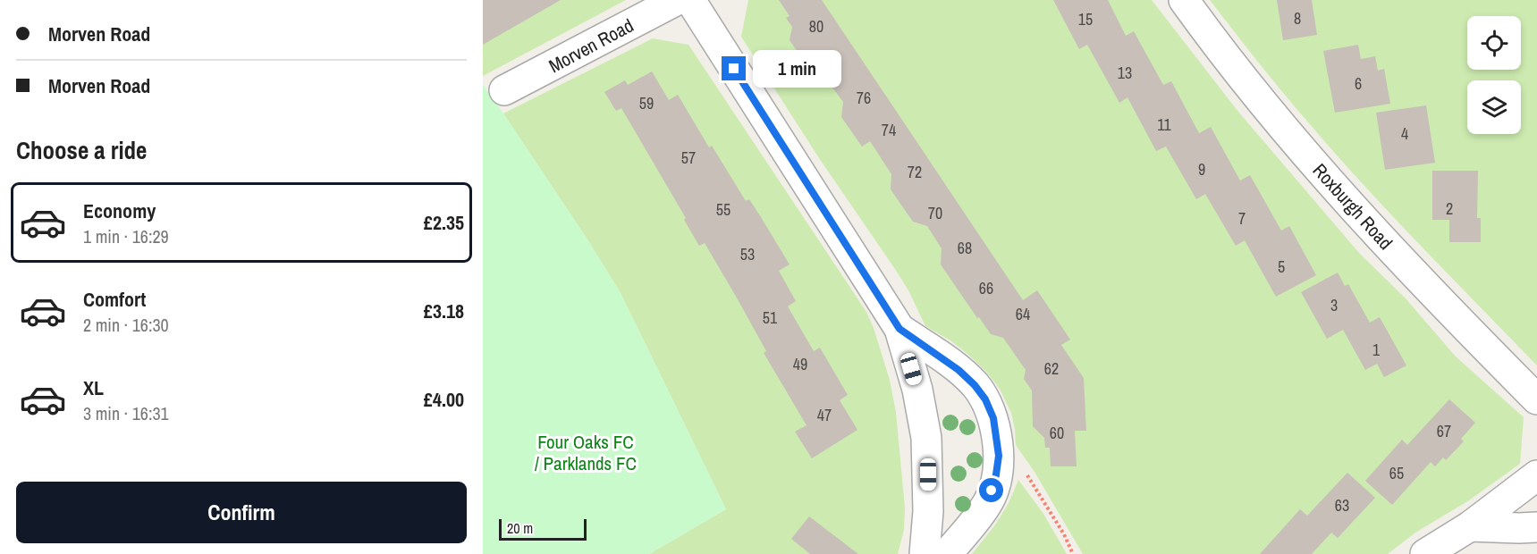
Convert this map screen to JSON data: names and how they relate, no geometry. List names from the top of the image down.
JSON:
{
  "streets": {
    "street": ["Morven Road", "Roxburgh Road"]
  },
  "parks": ["Four Oaks FC / Parklands FC"],
  "house_numbers": [
    "8",
    "15",
    "80",
    "13",
    "6",
    "76",
    "59",
    "11",
    "74",
    "4",
    "57",
    "9",
    "72",
    "2",
    "55",
    "70",
    "7",
    "68",
    "53",
    "5",
    "66",
    "3",
    "64",
    "51",
    "1",
    "49",
    "62",
    "47",
    "67",
    "60",
    "65",
    "63"
  ],
  "scale_bar": "20 m",
  "page": {
    "banner": ["Morven Road", "Morven Road"],
    "bubble": "1 min",
    "heading": "Choose a ride",
    "list": [
      {
        "name": "Economy",
        "note": "1 min · 16:29",
        "value": "£2.35"
      },
      {
        "name": "Comfort",
        "note": "2 min · 16:30",
        "value": "£3.18"
      },
      {
        "name": "XL",
        "note": "3 min · 16:31",
        "value": "£4.00"
      }
    ],
    "buttons": "Confirm",
    "scale": "20 m"
  }
}
